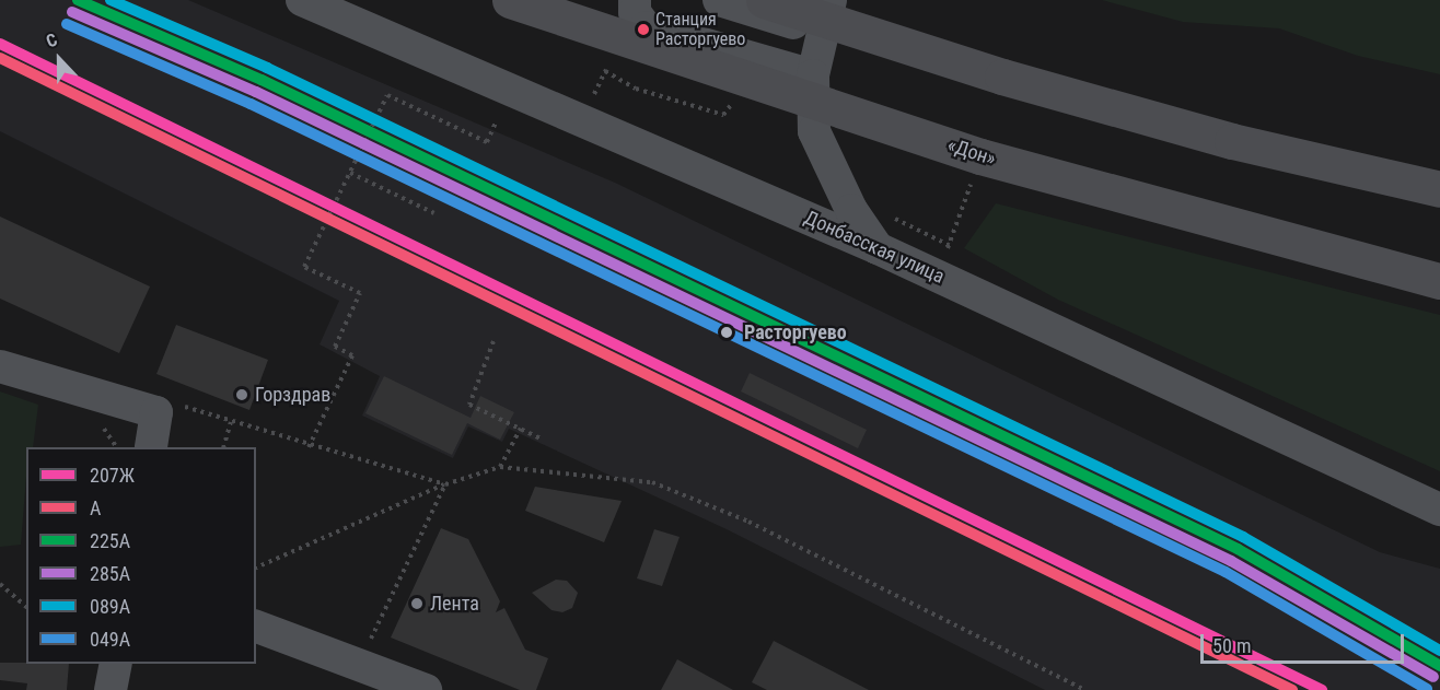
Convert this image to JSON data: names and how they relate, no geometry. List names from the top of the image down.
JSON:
{
  "streets": {
    "highway": ["«Дон»"],
    "street": ["Донбасская улица"]
  },
  "places": [
    "Станция Расторгуево",
    "Расторгуево",
    "Горздрав",
    "Лента"
  ],
  "lines": [
    "transit line 225А",
    "transit line 089А",
    "transit line 285А",
    "transit line 049А",
    "transit line 207Ж",
    "transit line A"
  ],
  "legend": [
    "207Ж",
    "A",
    "225А",
    "285А",
    "089А",
    "049А"
  ],
  "scale_bar": "50 m",
  "north": "top"
}
